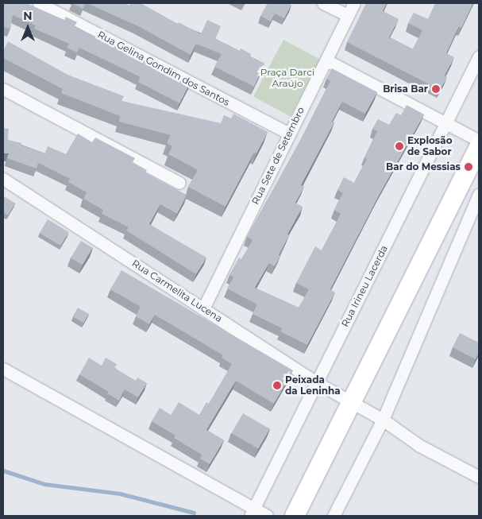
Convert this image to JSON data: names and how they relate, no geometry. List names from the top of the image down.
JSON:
{
  "streets": {
    "street": [
      "Rua Gelina Gondim dos Santos",
      "Rua Sete de Setembro",
      "Rua Irineu Lacerda",
      "Rua Carmelita Lucena"
    ]
  },
  "crossings": [
    ["Rua Gelina Gondim dos Santos", "Rua Sete de Setembro"],
    ["Rua Sete de Setembro", "Rua Carmelita Lucena"],
    ["Rua Irineu Lacerda", "Rua Carmelita Lucena"]
  ],
  "parks": ["Praça Darci Araújo"],
  "places": [
    "Brisa Bar",
    "Explosão de Sabor",
    "Bar do Messias",
    "Peixada da Leninha"
  ],
  "north": "top"
}
